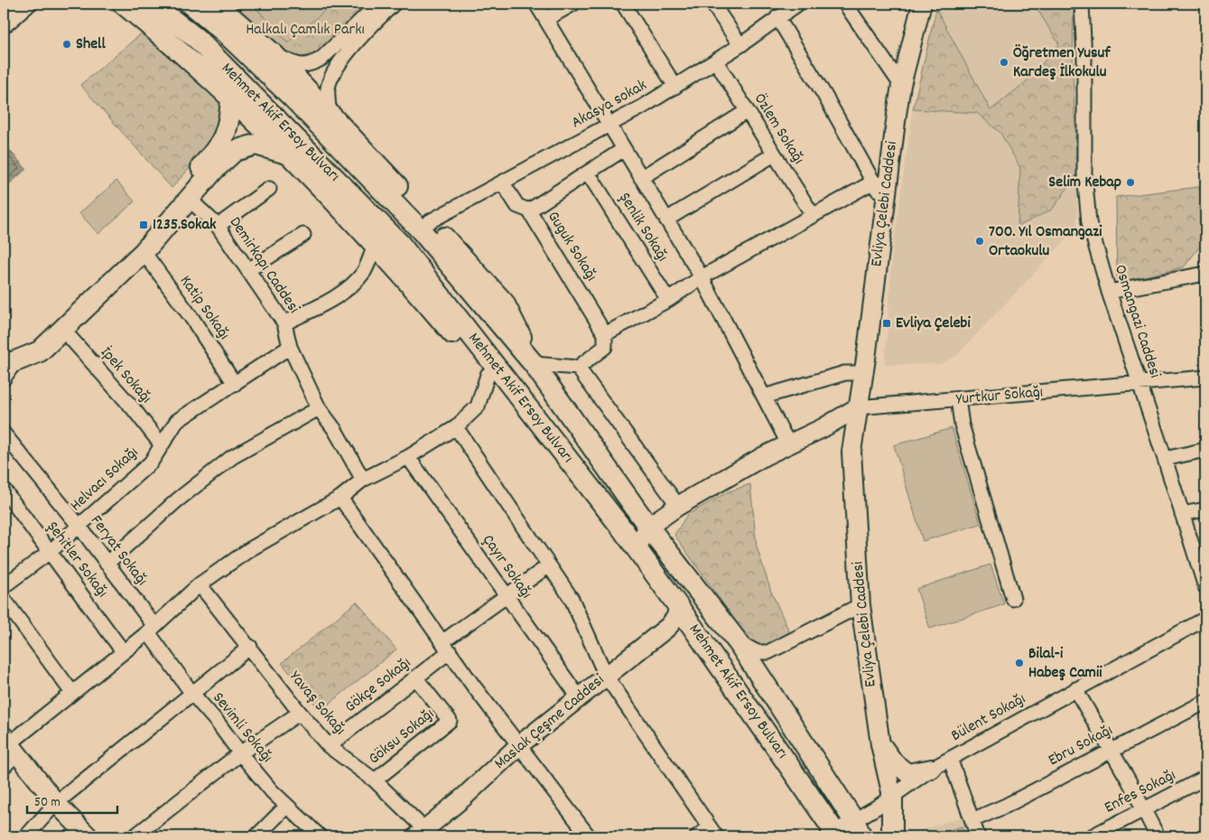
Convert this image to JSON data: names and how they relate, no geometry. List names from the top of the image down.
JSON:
{
  "streets": {
    "main road": ["Mehmet Akif Ersoy Bulvarı"],
    "street": [
      "Akasya sokak",
      "Özlem Sokağı",
      "Evliya Çelebi Caddesi",
      "Şenlik Sokağı",
      "Guguk Sokağı",
      "Demirkapı Caddesi",
      "Katip Sokağı",
      "Osmangazi Caddesi",
      "İpek Sokağı",
      "Yurtkur Sokağı",
      "Helvacı Sokağı",
      "Feryat Sokağı",
      "Şehitler Sokağı",
      "Çayır Sokağı",
      "Gökçe Sokağı",
      "Yavaş Sokağı",
      "Bülent Sokağı",
      "Maslak Çeşme Caddesi",
      "Sevimli Sokağı",
      "Göksu Sokağı",
      "Ebru Sokağı",
      "Enfes Sokağı"
    ]
  },
  "crossings": [
    ["Akasya sokak", "Özlem Sokağı"],
    ["Akasya sokak", "Guguk Sokağı"],
    ["Mehmet Akif Ersoy Bulvarı", "Bülent Sokağı"],
    ["Mehmet Akif Ersoy Bulvarı", "Maslak Çeşme Caddesi"],
    ["Evliya Çelebi Caddesi", "Yurtkur Sokağı"],
    ["Evliya Çelebi Caddesi", "Bülent Sokağı"],
    ["Demirkapı Caddesi", "Helvacı Sokağı"],
    ["Katip Sokağı", "Helvacı Sokağı"],
    ["Osmangazi Caddesi", "Yurtkur Sokağı"],
    ["İpek Sokağı", "Helvacı Sokağı"],
    ["Helvacı Sokağı", "Feryat Sokağı"],
    ["Helvacı Sokağı", "Şehitler Sokağı"],
    ["Feryat Sokağı", "Sevimli Sokağı"],
    ["Çayır Sokağı", "Gökçe Sokağı"],
    ["Çayır Sokağı", "Maslak Çeşme Caddesi"],
    ["Gökçe Sokağı", "Yavaş Sokağı"],
    ["Gökçe Sokağı", "Göksu Sokağı"],
    ["Yavaş Sokağı", "Maslak Çeşme Caddesi"],
    ["Yavaş Sokağı", "Göksu Sokağı"]
  ],
  "parks": ["Halkalı Çamlık Parkı"],
  "places": {
    "other": [
      "Shell",
      "Öğretmen Yusuf Kardeş İlkokulu",
      "Selim Kebap",
      "700. Yıl Osmangazi Ortaokulu",
      "Bilal-i Habeş Camii"
    ],
    "transit": ["1235.Sokak", "Evliya Çelebi"]
  },
  "scale_bar": "50 m"
}
